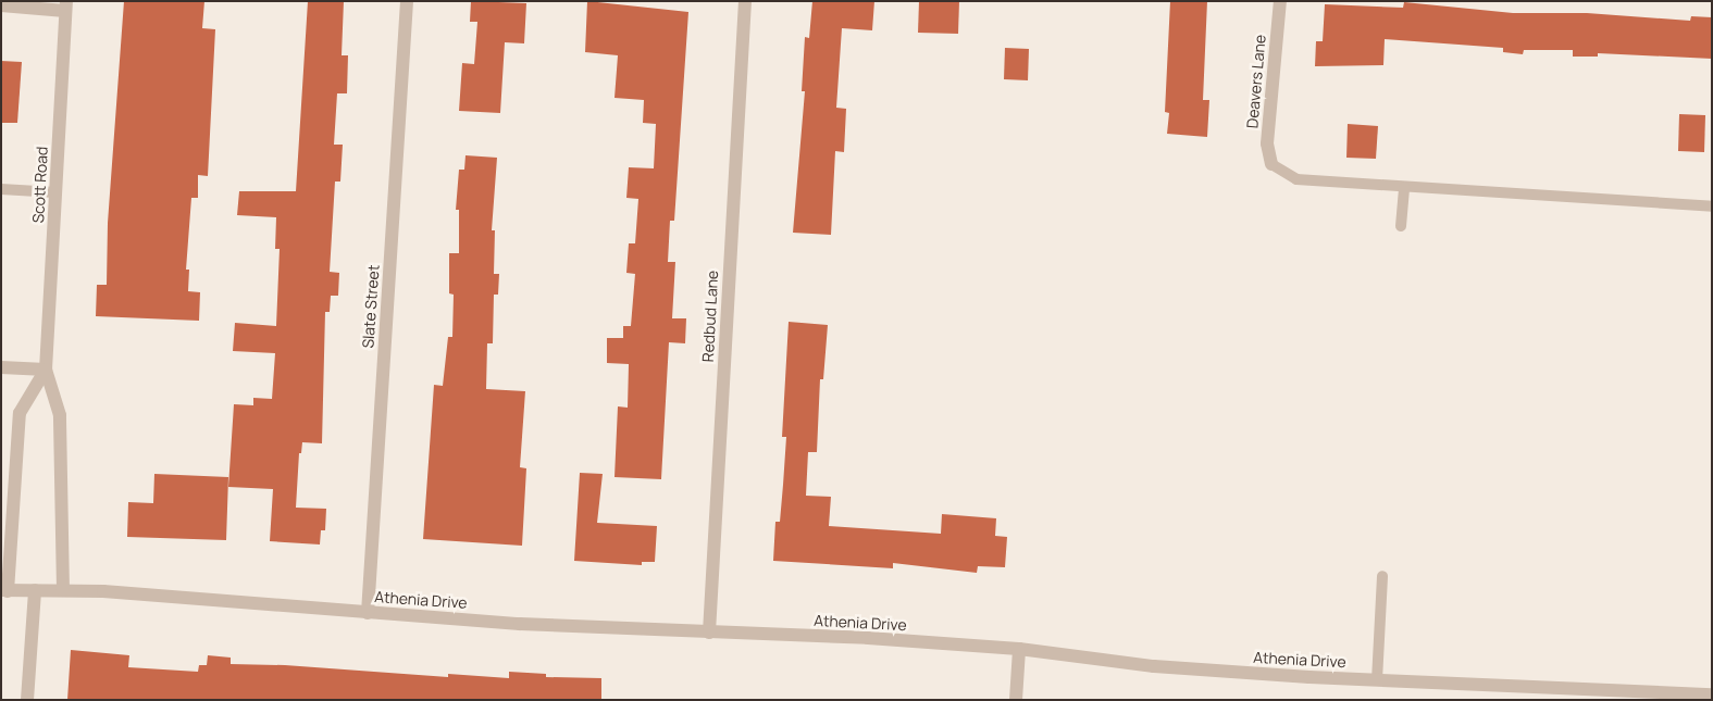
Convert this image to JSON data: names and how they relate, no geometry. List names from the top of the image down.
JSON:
{
  "streets": {
    "street": [
      "Deavers Lane",
      "Scott Road",
      "Slate Street",
      "Redbud Lane",
      "Athenia Drive"
    ]
  },
  "crossings": [
    ["Scott Road", "Athenia Drive"],
    ["Slate Street", "Athenia Drive"],
    ["Redbud Lane", "Athenia Drive"]
  ]
}
